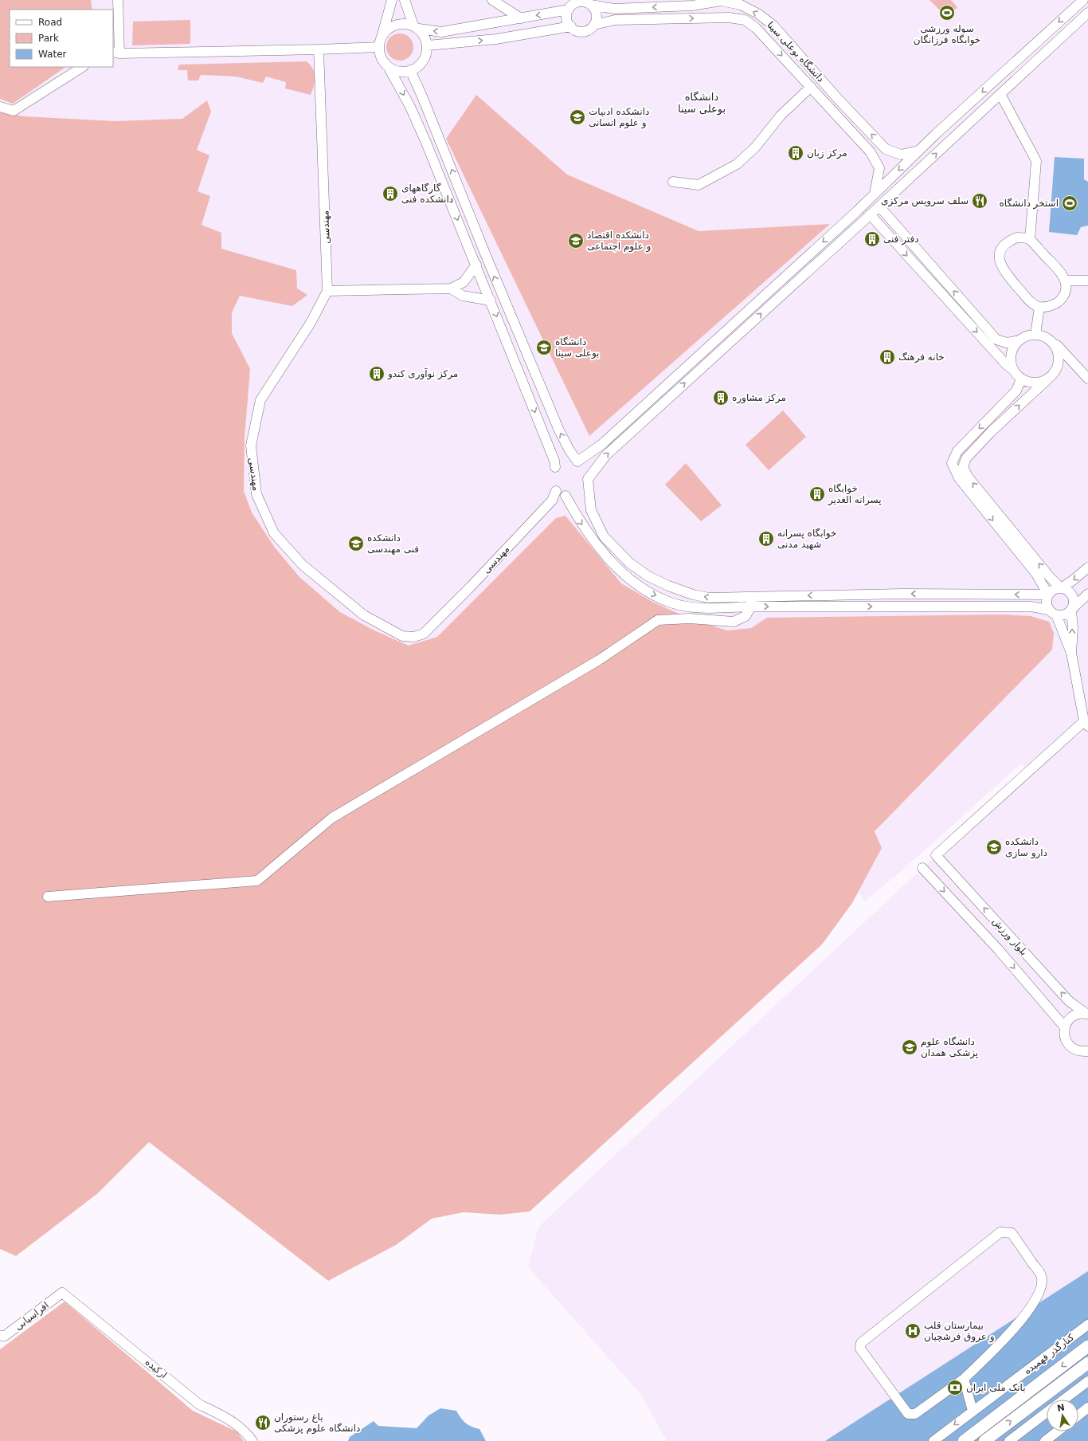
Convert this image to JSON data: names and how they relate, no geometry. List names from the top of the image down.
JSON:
{
  "streets": {
    "street": [
      "دانشگاه بوعلی سینا",
      "مهندسی",
      "بلوار ورزش",
      "افراسیابی",
      "کنارگذر فهمیده",
      "ارکیده"
    ]
  },
  "crossings": [
    ["افراسیابی", "ارکیده"]
  ],
  "districts": ["دانشگاه بوعلی سینا"],
  "places": {
    "sports": ["سوله ورزشی خوابگاه فرزانگان", "استخر دانشگاه"],
    "school or university": [
      "دانشکده ادبیات و علوم انسانی",
      "دانشکده اقتصاد و علوم اجتماعی",
      "دانشگاه بوعلی سینا",
      "دانشکده فنی مهندسی",
      "دانشکده دارو سازی",
      "دانشگاه علوم پزشکی همدان"
    ],
    "building": [
      "مرکز زبان",
      "گارگاههای دانشکده فنی",
      "دفتر فنی",
      "خانه فرهنگ",
      "مرکز نوآوری کندو",
      "مرکز مشاوره",
      "خوابگاه پسرانه الغدیر",
      "خوابگاه پسرانه شهید مدنی"
    ],
    "restaurant": ["سلف سرویس مرکزی", "باغ رستوران دانشگاه علوم پزشکی"],
    "hospital": ["بیمارستان قلب و عروق فرشچیان"],
    "bank": ["بانک ملی ایران"]
  },
  "legend": ["Road", "Park", "Water"],
  "north": "top"
}
